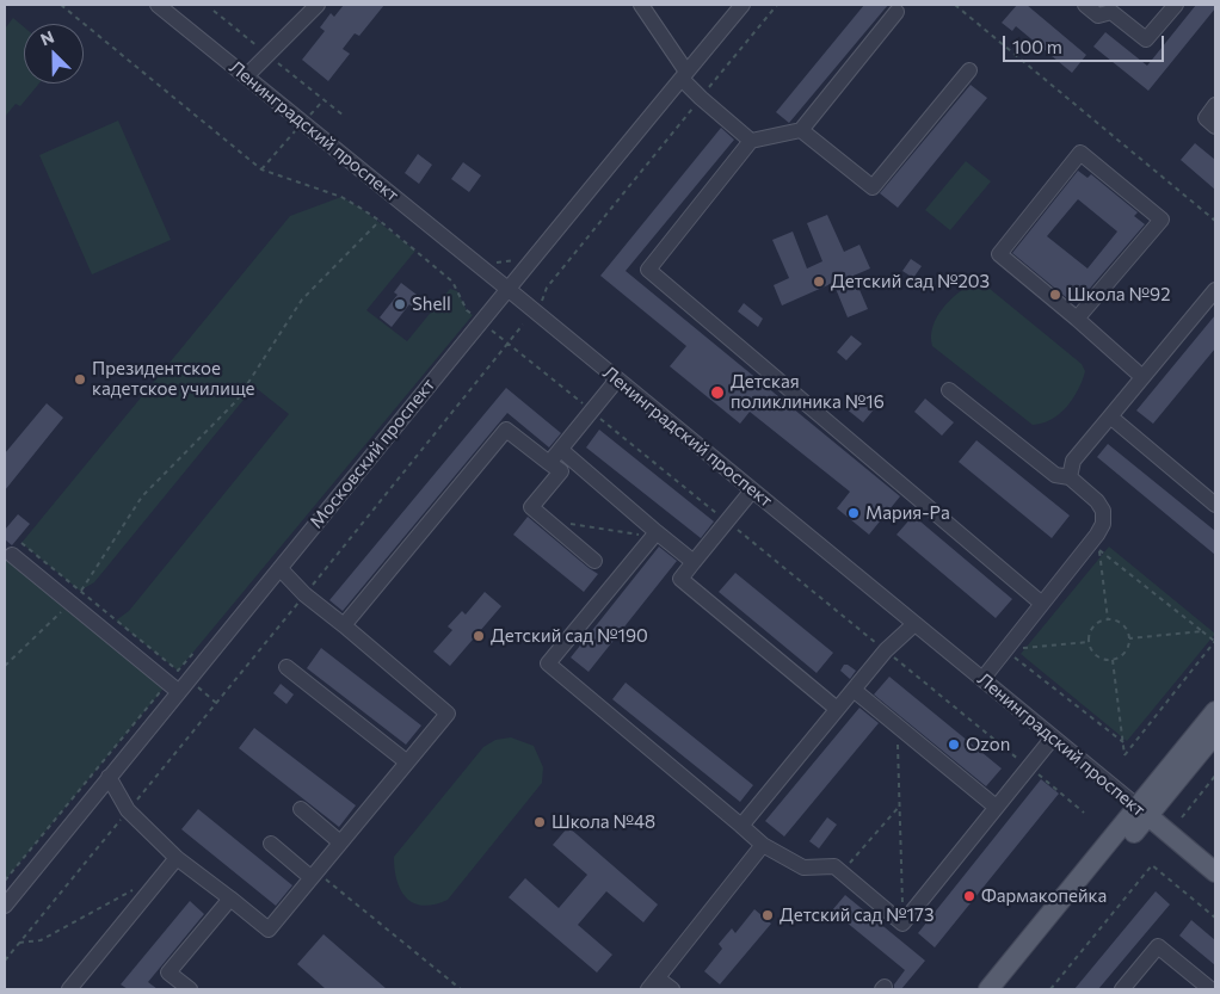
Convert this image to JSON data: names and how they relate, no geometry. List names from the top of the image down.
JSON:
{
  "streets": {
    "main road": ["Ленинградский проспект"],
    "street": ["Московский проспект"]
  },
  "crossings": [
    ["Ленинградский проспект", "Московский проспект"]
  ],
  "places": [
    "Детский сад №203",
    "Школа №92",
    "Shell",
    "Президентское кадетское училище",
    "Детская поликлиника №16",
    "Мария-Ра",
    "Детский сад №190",
    "Ozon",
    "Школа №48",
    "Фармакопейка",
    "Детский сад №173"
  ],
  "scale_bar": "100 m",
  "north": "top left"
}
